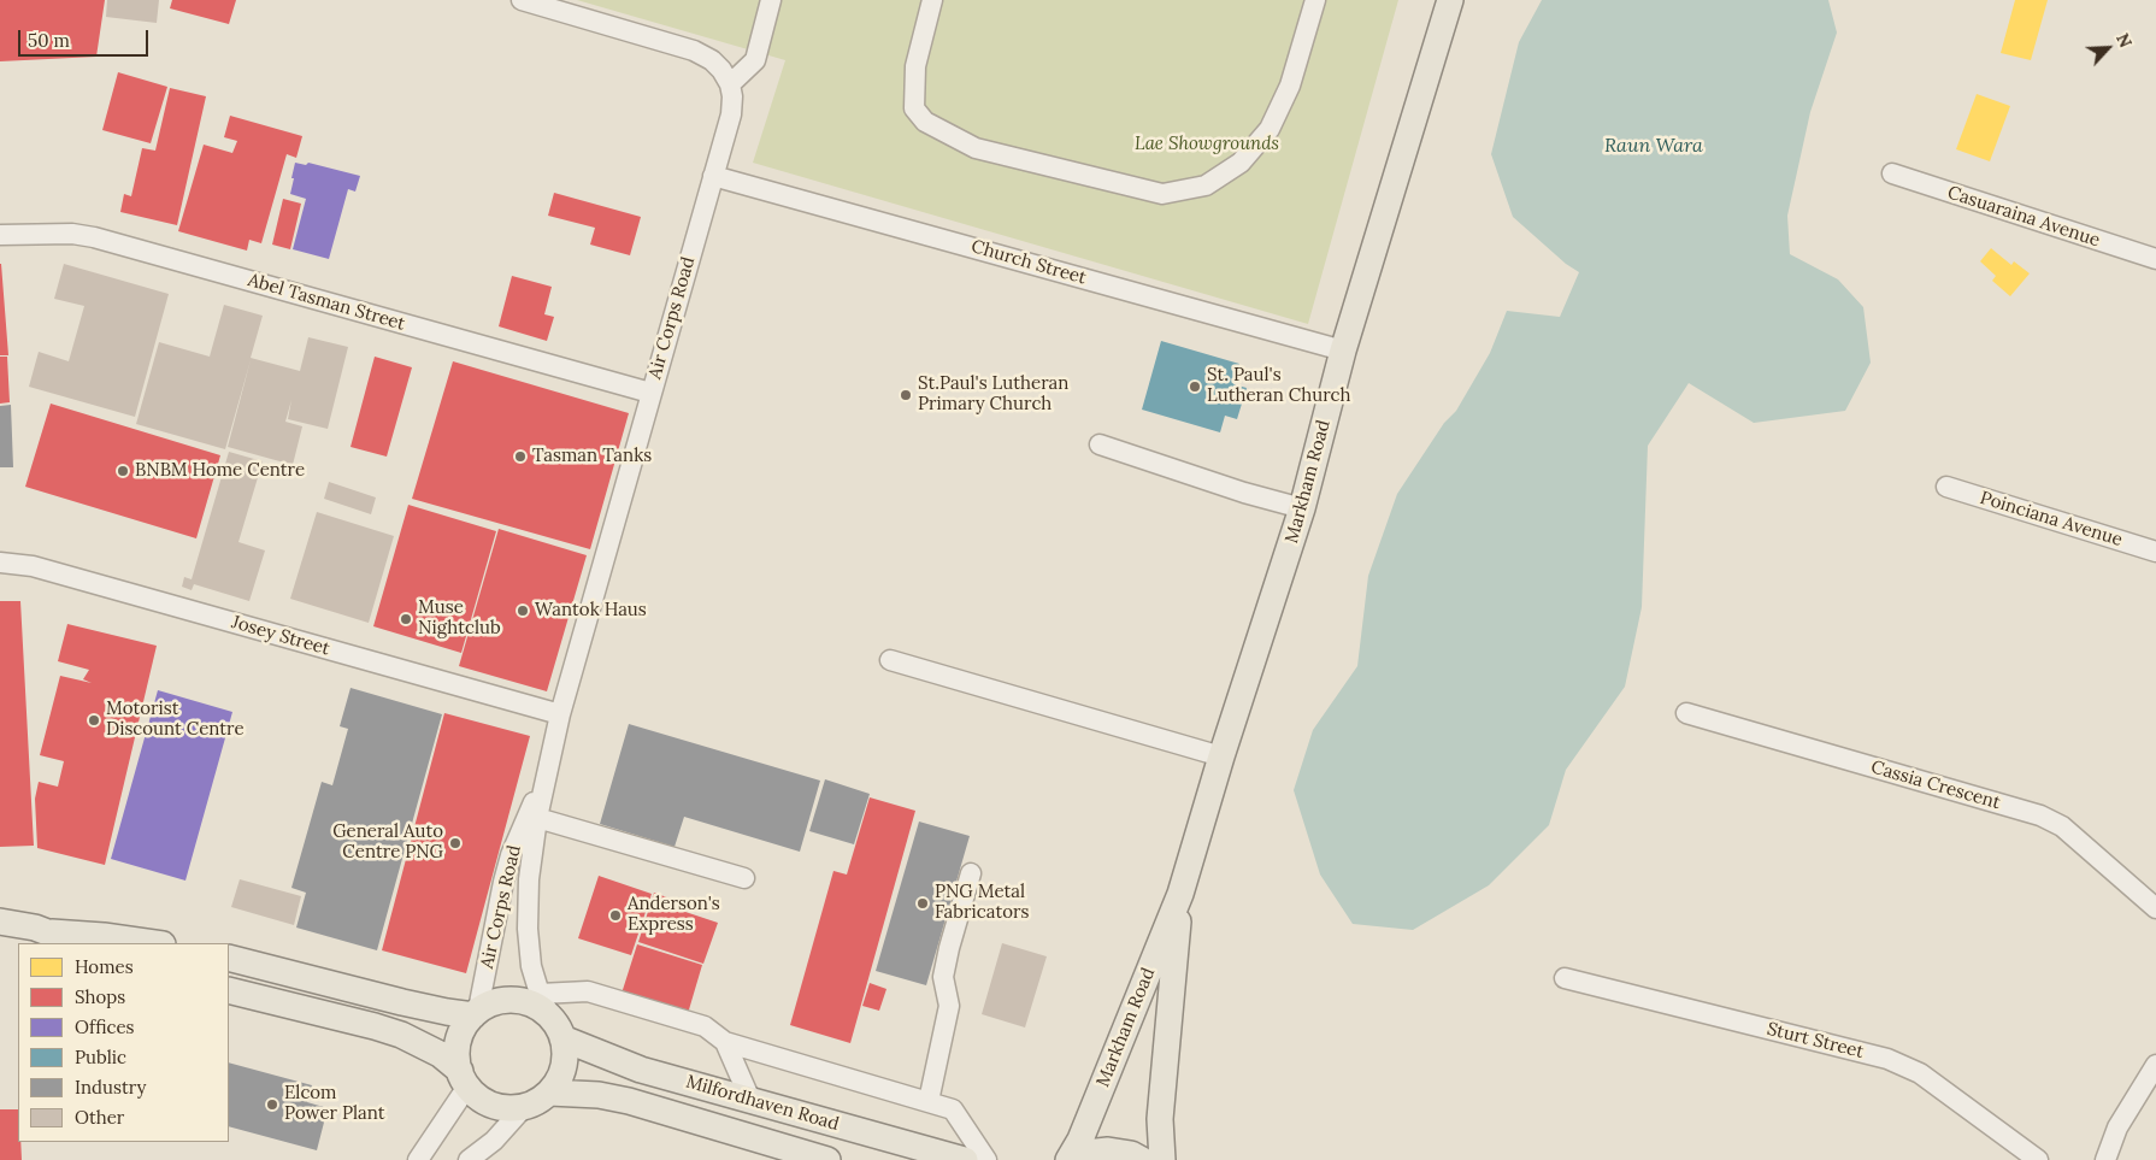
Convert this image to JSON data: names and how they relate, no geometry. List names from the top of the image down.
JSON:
{
  "streets": {
    "main road": ["Markham Road", "Milfordhaven Road"],
    "street": [
      "Casuaraina Avenue",
      "Church Street",
      "Abel Tasman Street",
      "Air Corps Road",
      "Poinciana Avenue",
      "Josey Street",
      "Cassia Crescent",
      "Sturt Street"
    ]
  },
  "crossings": [
    ["Church Street", "Air Corps Road"],
    ["Church Street", "Markham Road"],
    ["Abel Tasman Street", "Air Corps Road"],
    ["Air Corps Road", "Josey Street"],
    ["Air Corps Road", "Milfordhaven Road"]
  ],
  "water": ["Raun Wara"],
  "parks": ["Lae Showgrounds"],
  "places": [
    "St. Paul's Lutheran Church",
    "St.Paul's Lutheran Primary Church",
    "Tasman Tanks",
    "BNBM Home Centre",
    "Wantok Haus",
    "Muse Nightclub",
    "Motorist Discount Centre",
    "General Auto Centre PNG",
    "PNG Metal Fabricators",
    "Anderson's Express",
    "Elcom Power Plant"
  ],
  "legend": [
    "Homes",
    "Shops",
    "Offices",
    "Public",
    "Industry",
    "Other"
  ],
  "scale_bar": "50 m",
  "north": "top right"
}
